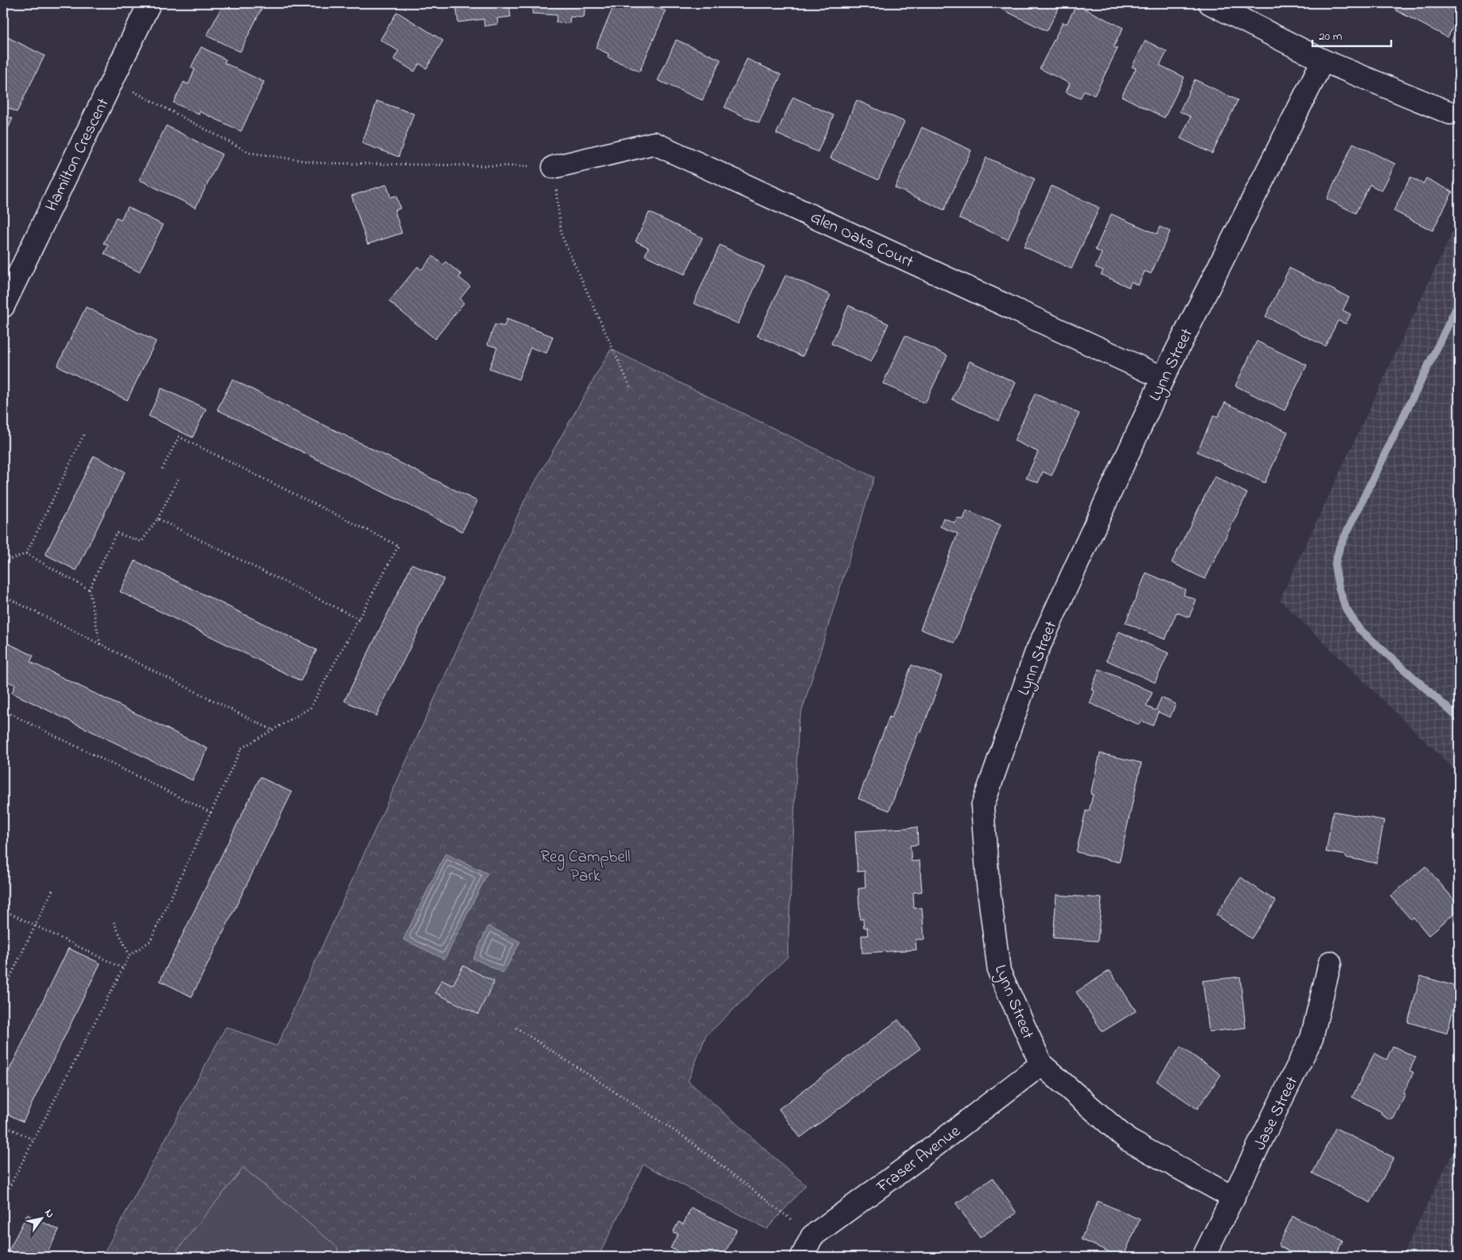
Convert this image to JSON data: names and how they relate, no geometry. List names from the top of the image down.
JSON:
{
  "streets": {
    "street": [
      "Hamilton Crescent",
      "Glen Oaks Court",
      "Lynn Street",
      "Jase Street",
      "Fraser Avenue"
    ]
  },
  "crossings": [
    ["Glen Oaks Court", "Lynn Street"],
    ["Lynn Street", "Jase Street"],
    ["Lynn Street", "Fraser Avenue"]
  ],
  "parks": ["Reg Campbell Park"],
  "scale_bar": "20 m",
  "north": "top right"
}
